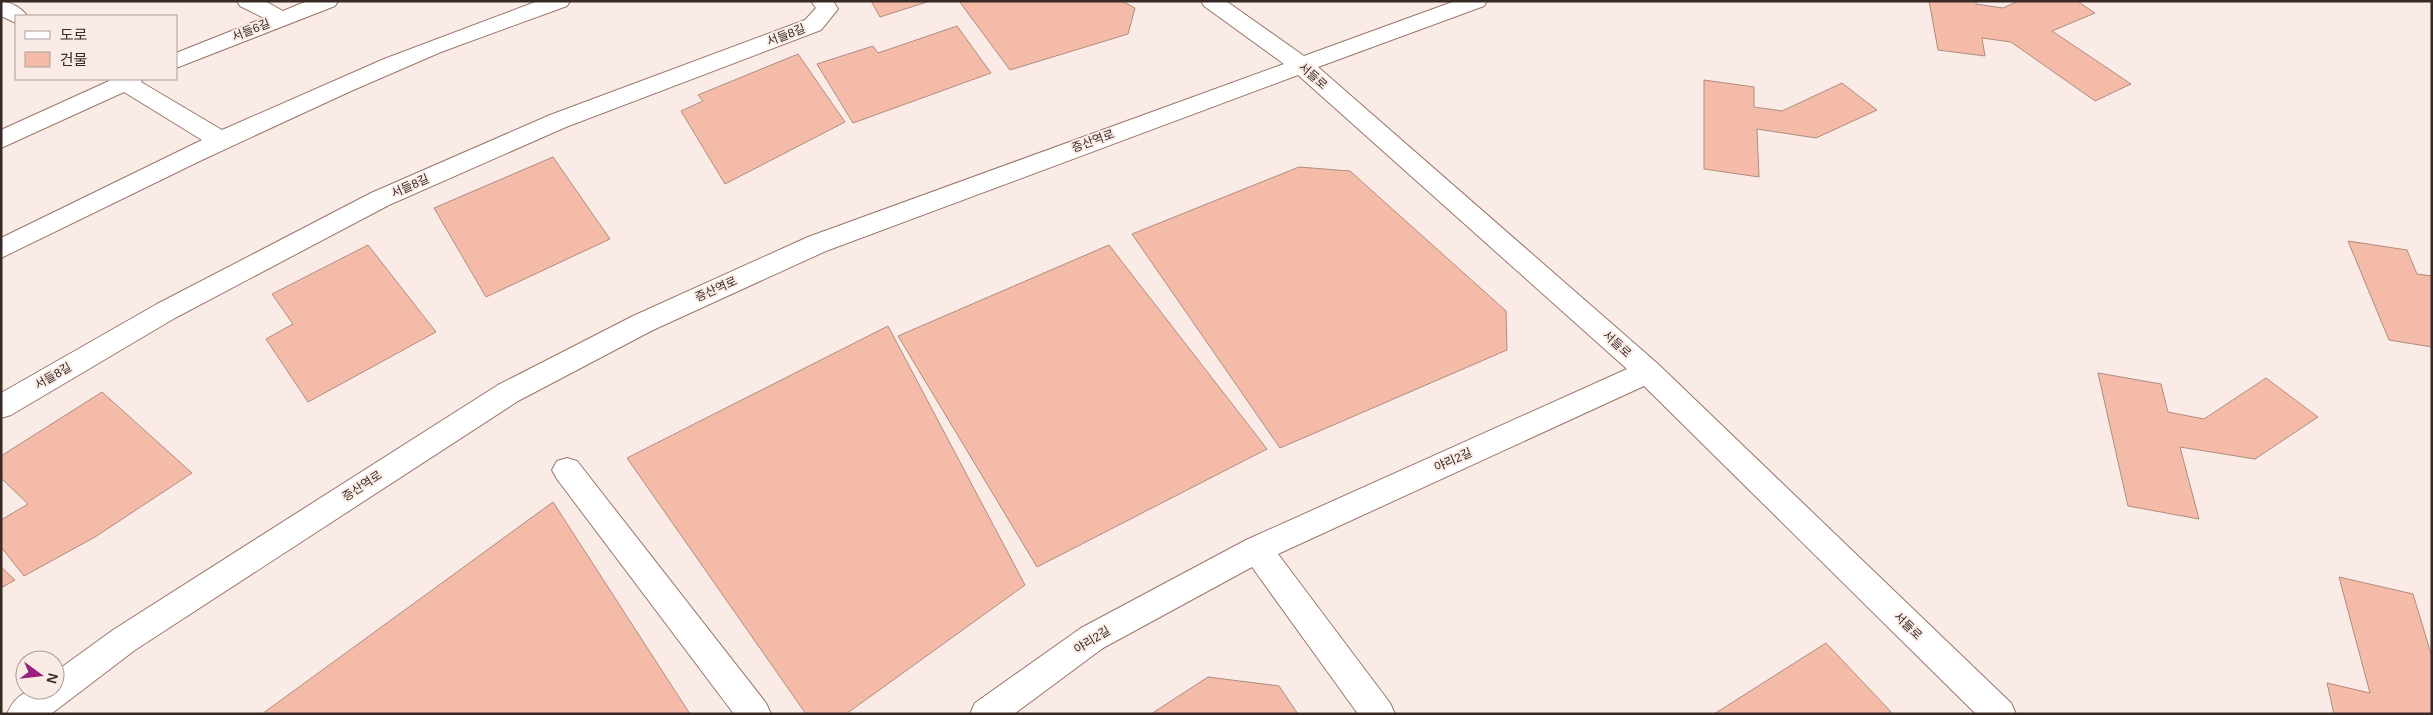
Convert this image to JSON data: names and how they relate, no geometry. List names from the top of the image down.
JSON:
{
  "streets": {
    "street": [
      "서들6길",
      "서들8길",
      "서들로",
      "증산역로",
      "야리2길"
    ]
  },
  "crossings": [
    ["서들로", "증산역로"],
    ["서들로", "야리2길"]
  ],
  "legend": ["도로", "건물"],
  "north": "right"
}
